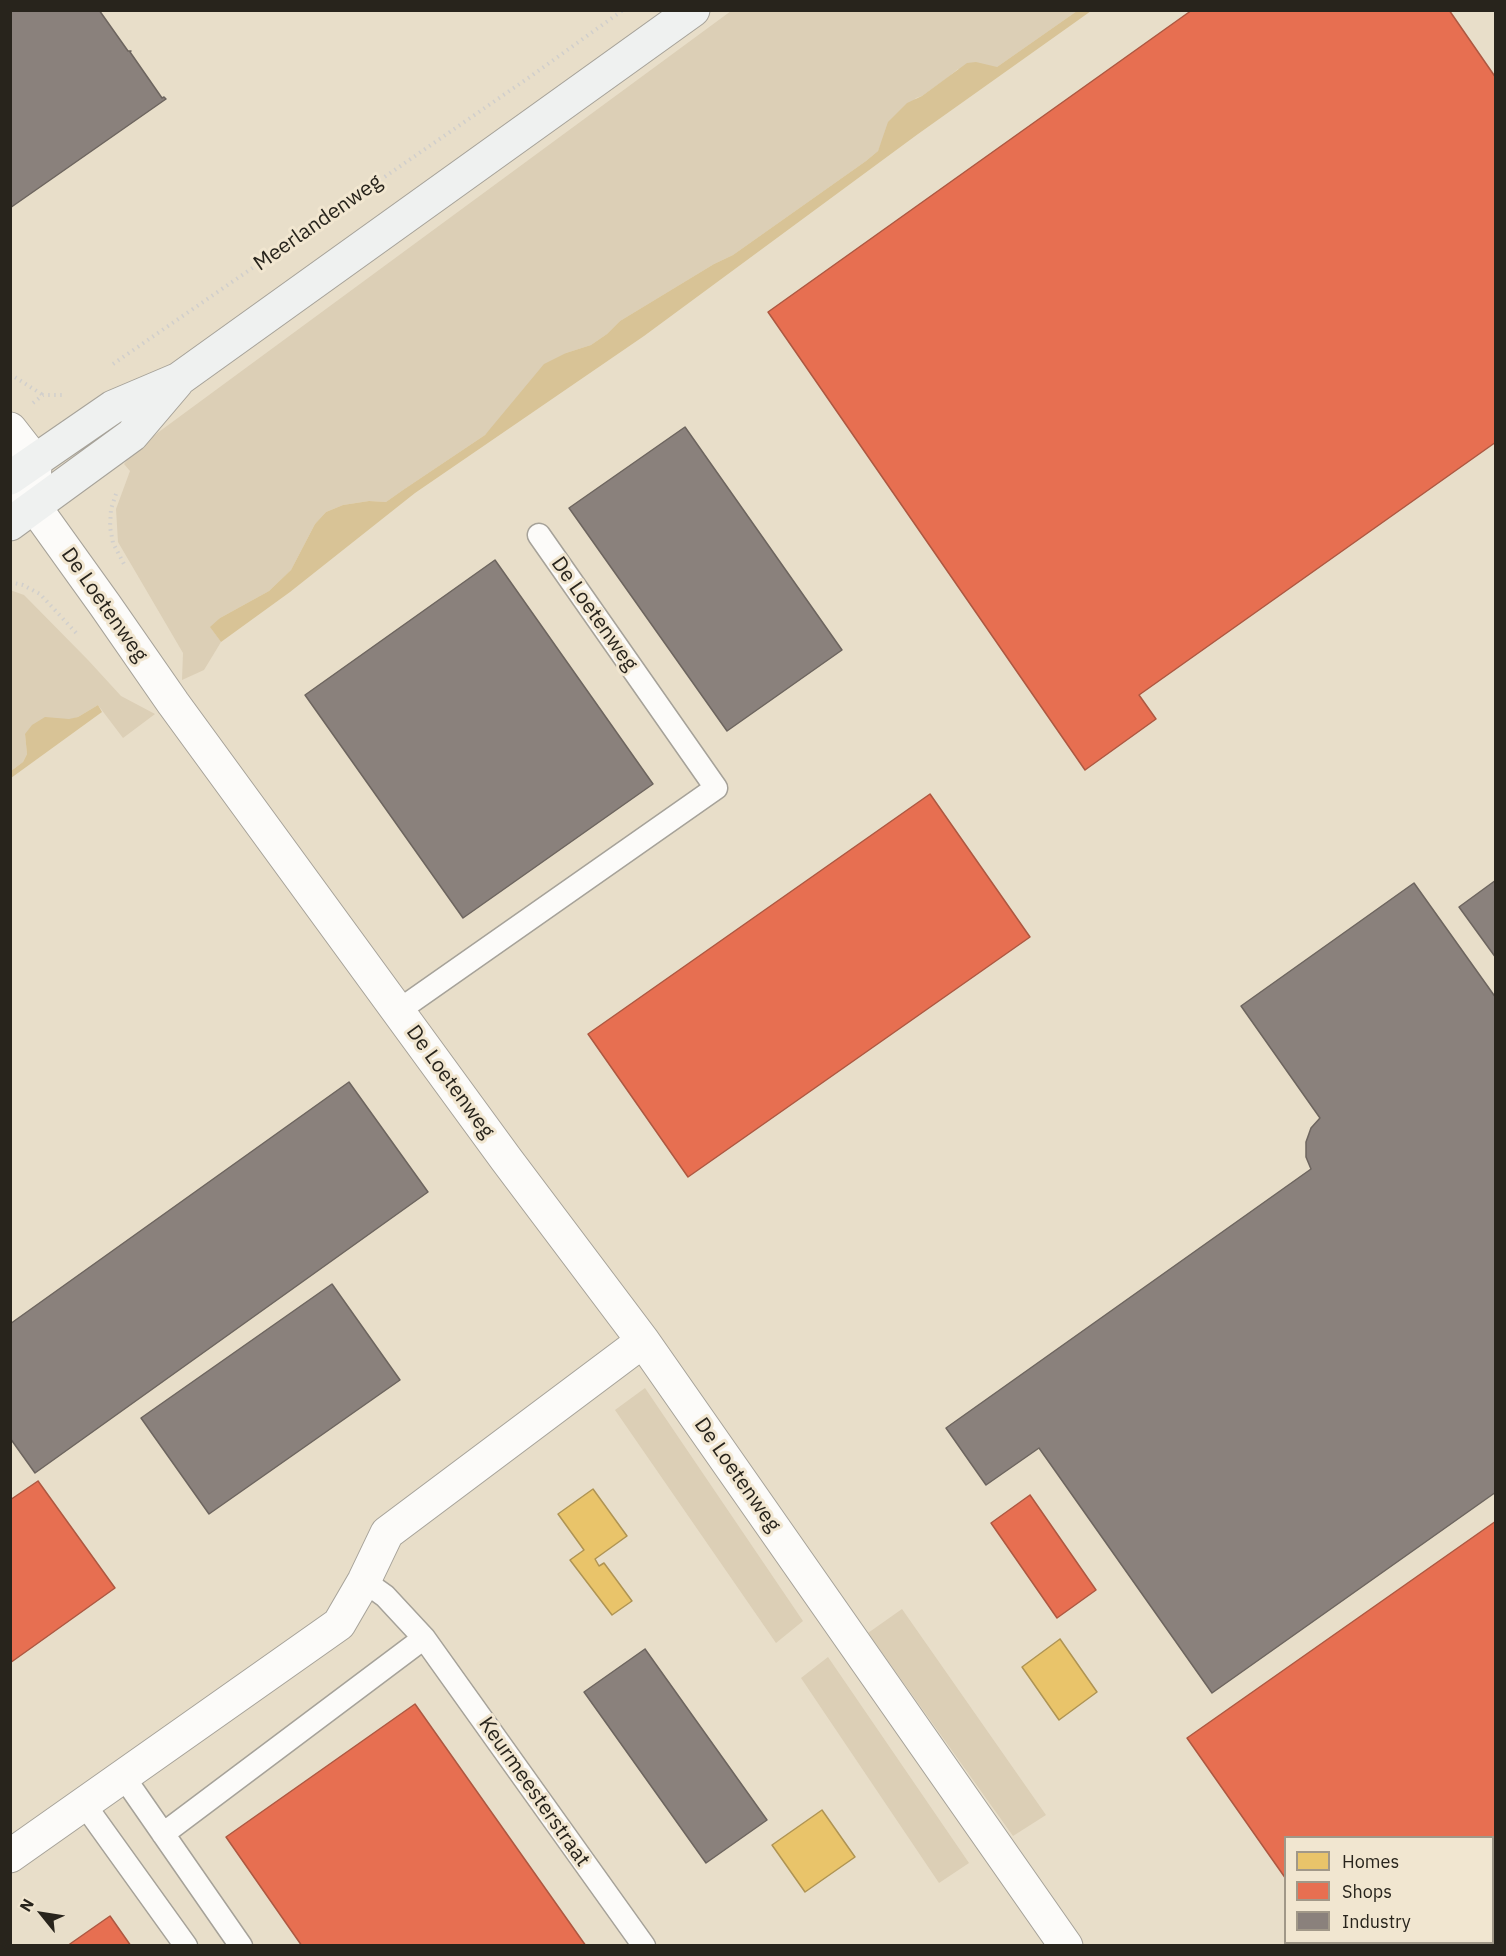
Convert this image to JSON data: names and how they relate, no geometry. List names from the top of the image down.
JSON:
{
  "streets": {
    "street": ["De Loetenweg"],
    "lane": ["Keurmeesterstraat"],
    "path": ["Meerlandenweg"]
  },
  "legend": ["Homes", "Shops", "Industry"],
  "north": "top left"
}
